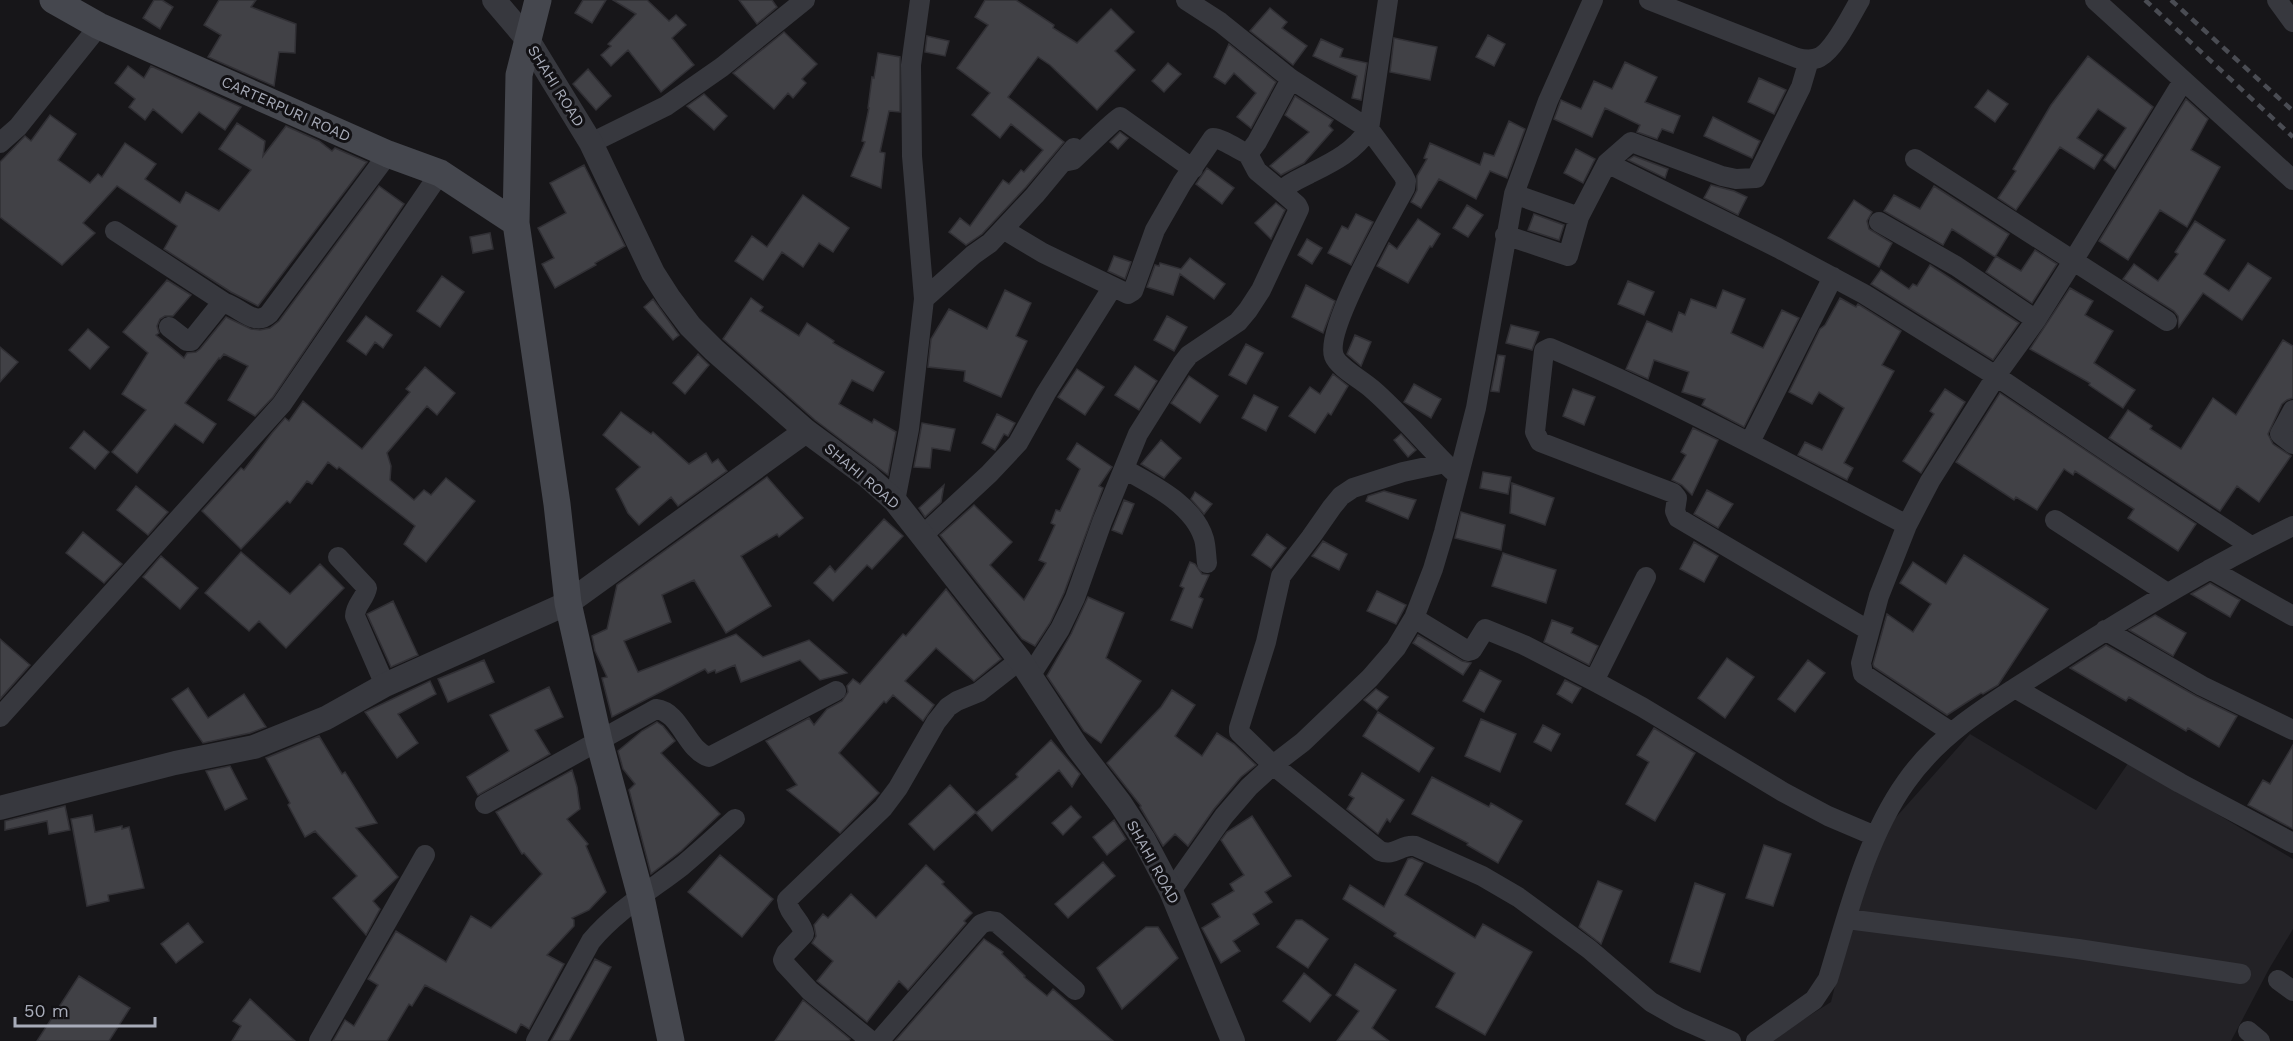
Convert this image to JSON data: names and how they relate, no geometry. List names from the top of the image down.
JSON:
{
  "streets": {
    "main road": ["CARTERPURI ROAD"],
    "street": ["SHAHI ROAD"]
  },
  "scale_bar": "50 m"
}
